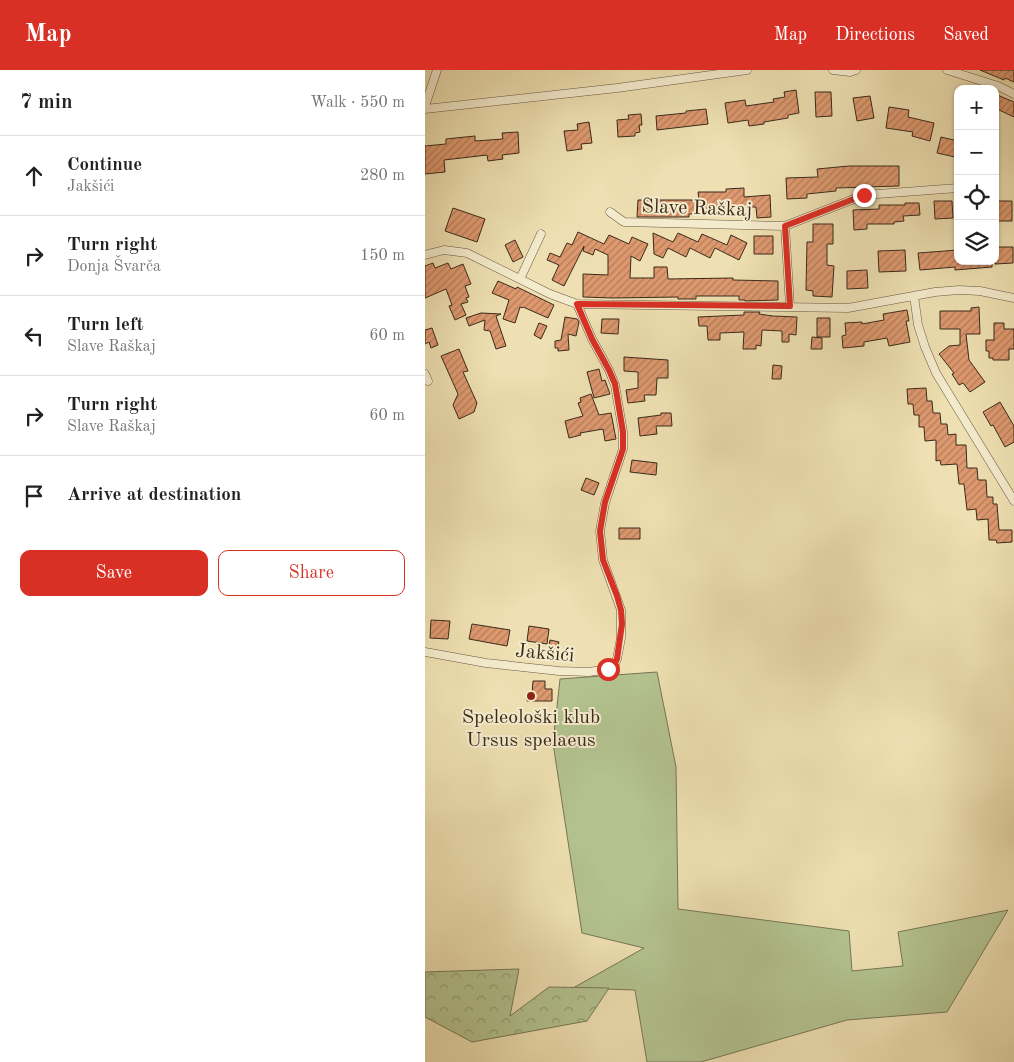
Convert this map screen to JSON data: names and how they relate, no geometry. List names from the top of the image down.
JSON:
{
  "streets": {
    "street": ["Slave Raškaj", "Jakšići"]
  },
  "places": ["Speleološki klub Ursus spelaeus"],
  "page": {
    "header": "Map",
    "nav": ["Map", "Directions", "Saved"],
    "heading": ["7 min", "Walk · 550 m"],
    "map_buttons": ["+", "−"],
    "list": [
      ["Continue", "Jakšići", "280 m"],
      ["Turn right", "Donja Švarča", "150 m"],
      ["Turn left", "Slave Raškaj", "60 m"],
      ["Turn right", "Slave Raškaj", "60 m"],
      "Arrive at destination"
    ],
    "buttons": ["Save", "Share"]
  }
}
